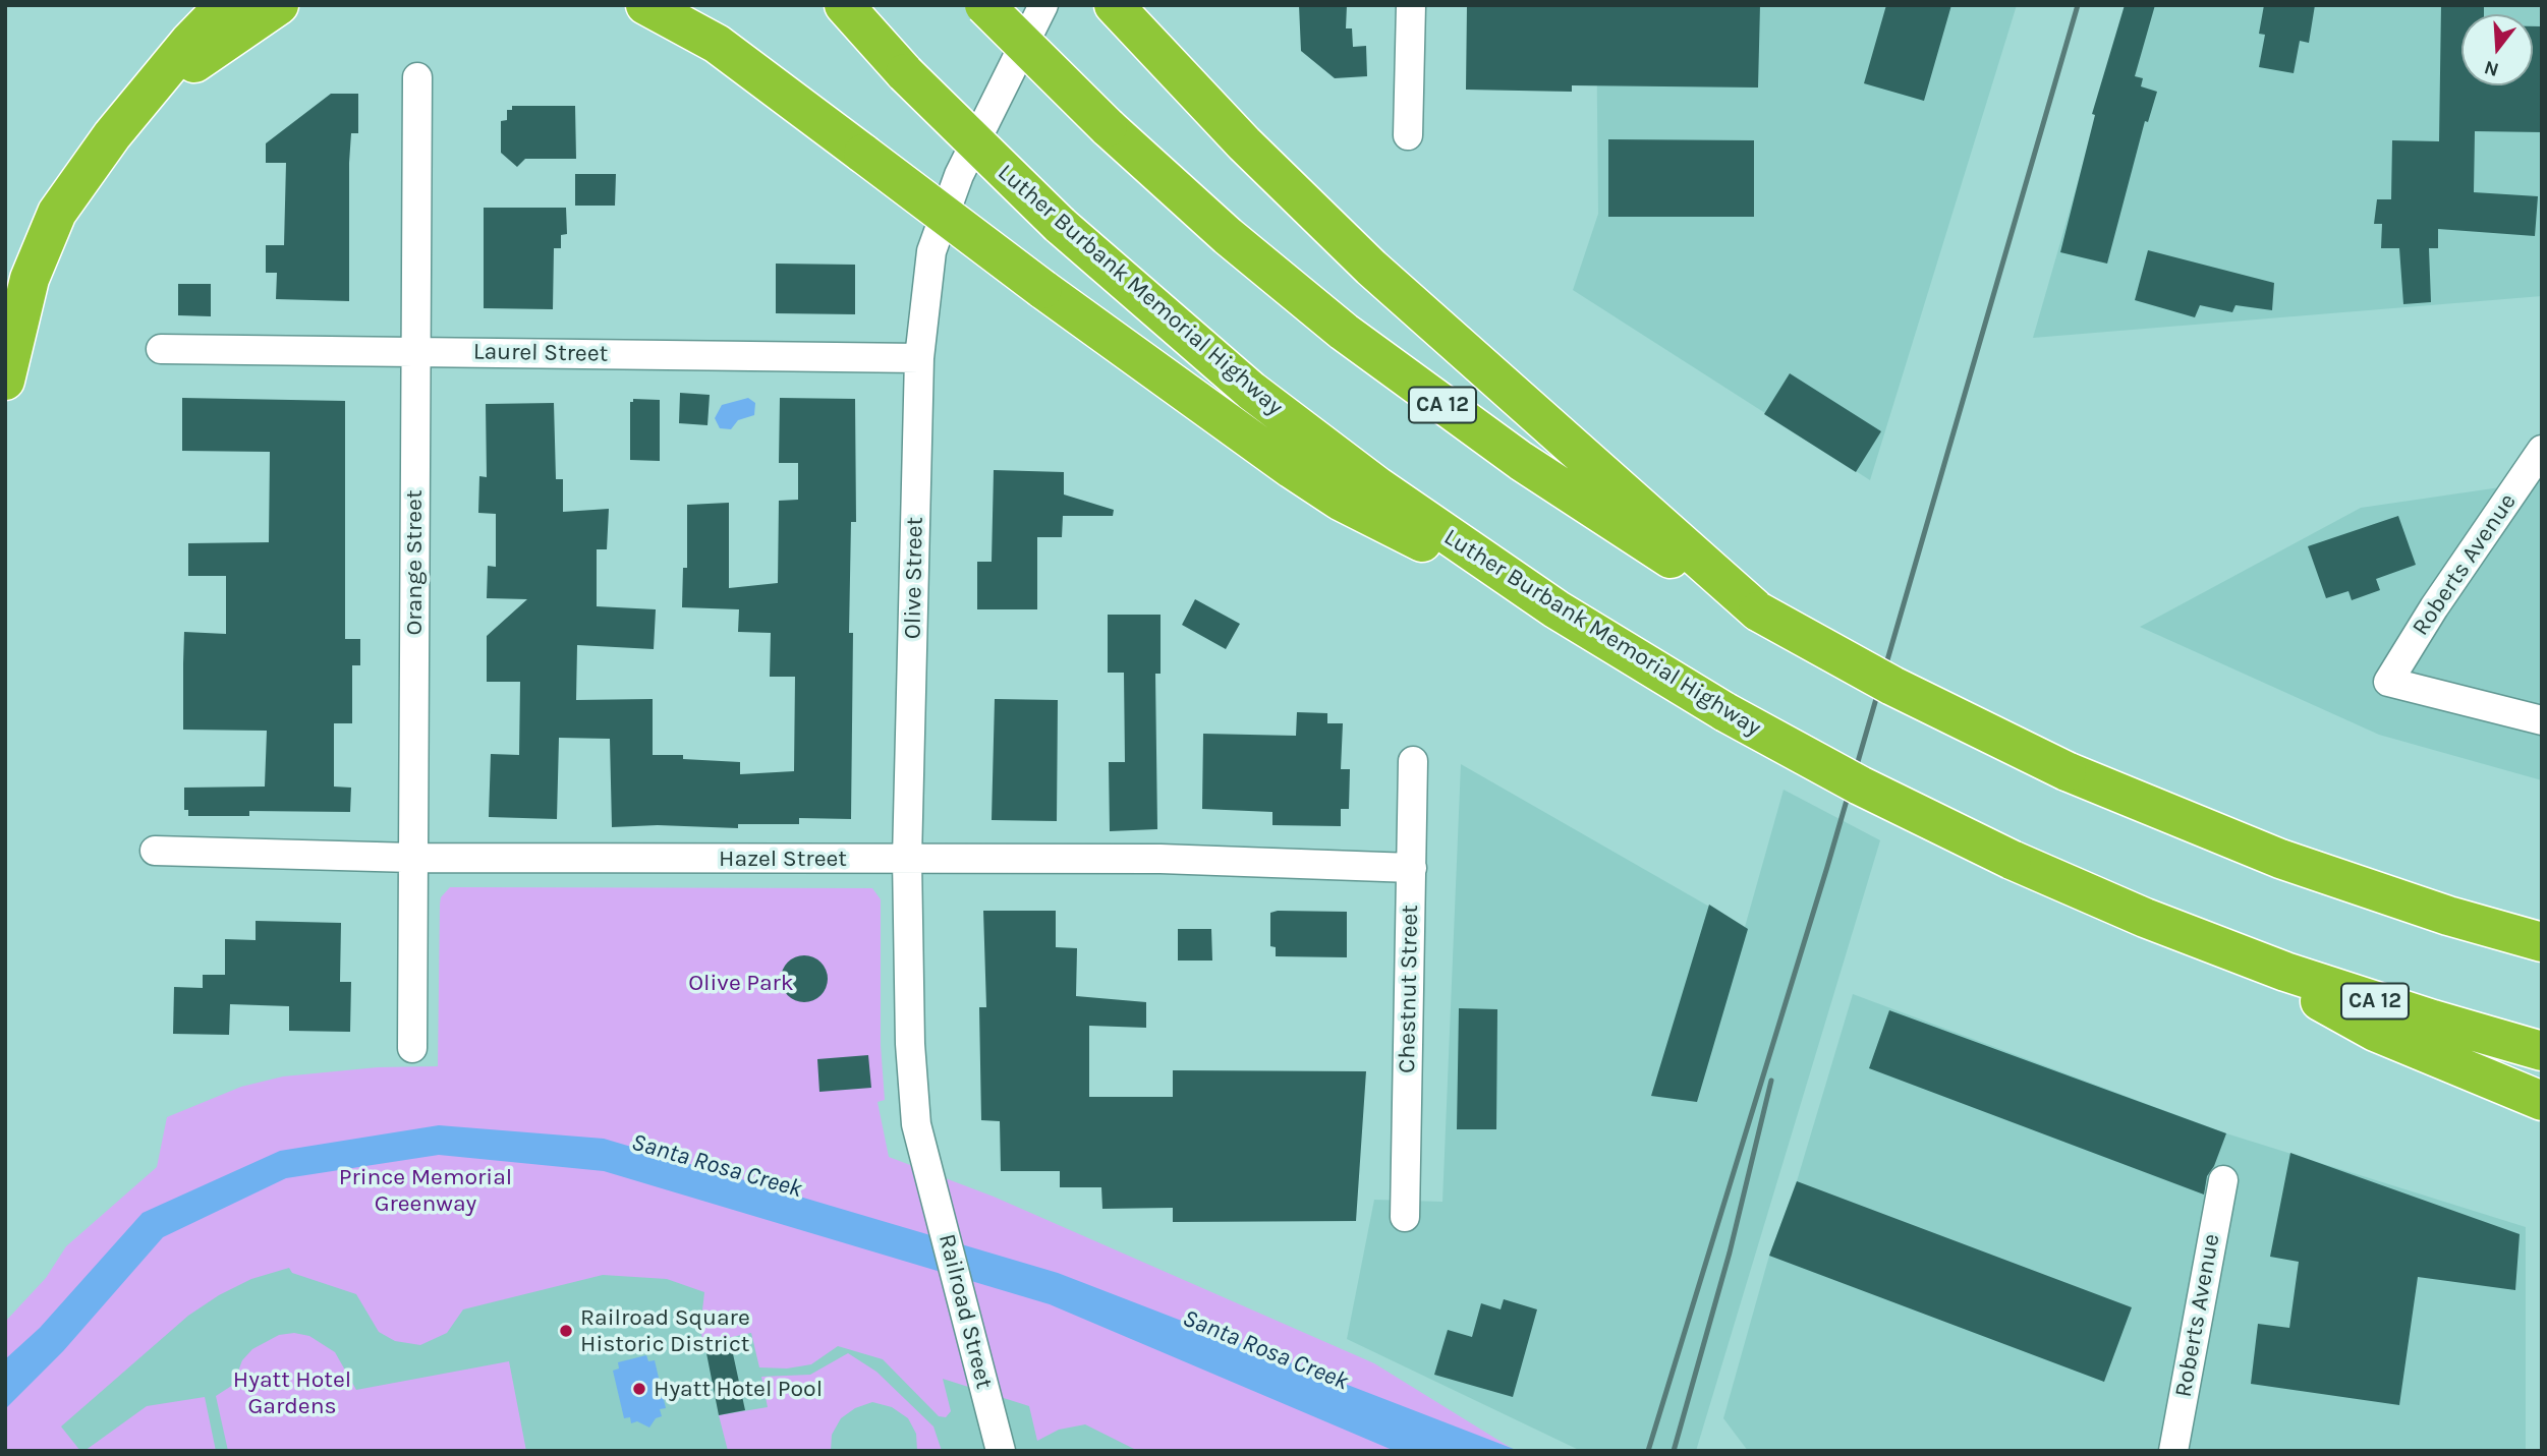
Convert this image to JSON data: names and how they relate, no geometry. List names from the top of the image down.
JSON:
{
  "streets": {
    "highway": ["Luther Burbank Memorial Highway", "CA 12"],
    "street": [
      "Laurel Street",
      "Orange Street",
      "Roberts Avenue",
      "Olive Street",
      "Hazel Street",
      "Chestnut Street",
      "Railroad Street"
    ]
  },
  "crossings": [
    ["Laurel Street", "Orange Street"],
    ["Laurel Street", "Olive Street"],
    ["Orange Street", "Hazel Street"],
    ["Olive Street", "Hazel Street"],
    ["Olive Street", "Railroad Street"],
    ["Hazel Street", "Chestnut Street"]
  ],
  "water": ["Santa Rosa Creek"],
  "parks": ["Olive Park", "Prince Memorial Greenway", "Hyatt Hotel Gardens"],
  "places": ["Railroad Square Historic District", "Hyatt Hotel Pool"],
  "north": "bottom"
}
